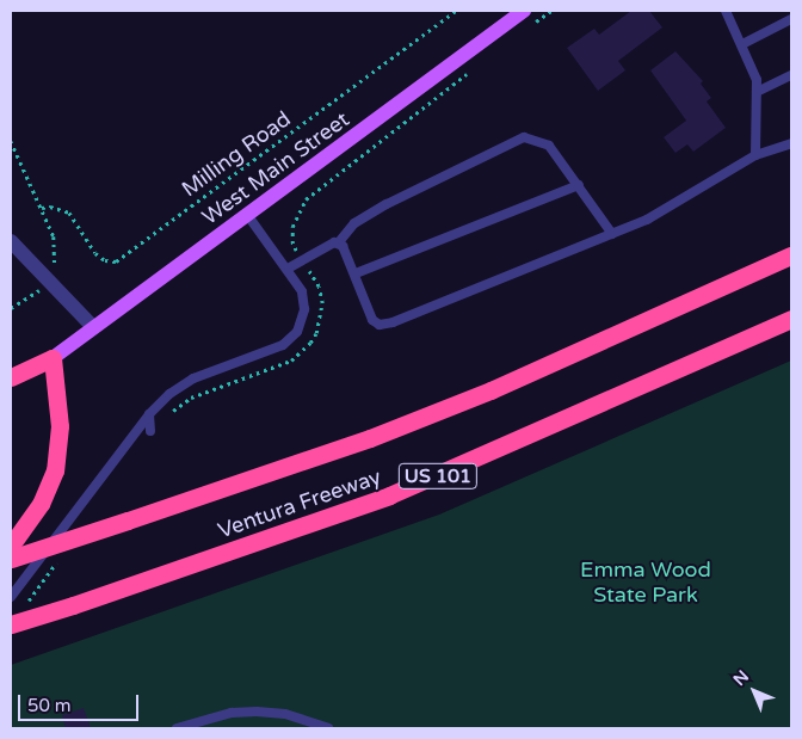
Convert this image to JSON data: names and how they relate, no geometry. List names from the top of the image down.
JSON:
{
  "streets": {
    "highway": ["US 101", "Ventura Freeway"],
    "main road": ["West Main Street"],
    "path": ["Milling Road"]
  },
  "parks": ["Emma Wood State Park"],
  "scale_bar": "50 m",
  "north": "top left"
}
